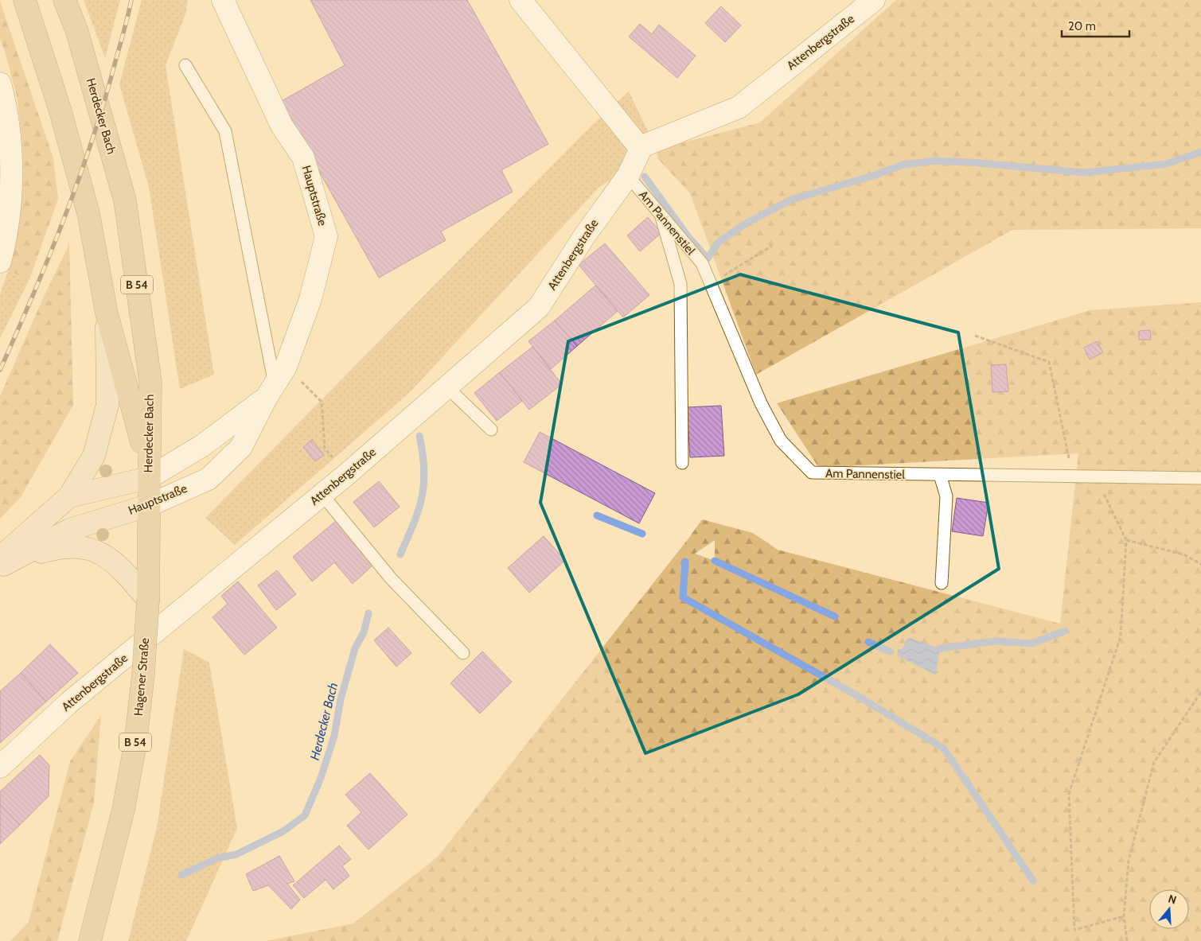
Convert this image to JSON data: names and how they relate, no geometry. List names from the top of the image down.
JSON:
{
  "streets": {
    "main road": ["Herdecker Bach", "B 54", "Hagener Straße"],
    "street": ["Attenbergstraße", "Hauptstraße"],
    "lane": ["Am Pannenstiel"]
  },
  "crossings": [
    ["Attenbergstraße", "Am Pannenstiel"],
    ["Herdecker Bach", "Hauptstraße"],
    ["Herdecker Bach", "Hagener Straße"],
    ["Hauptstraße", "Hagener Straße"]
  ],
  "water": ["Herdecker Bach"],
  "scale_bar": "20 m",
  "north": "top"
}
